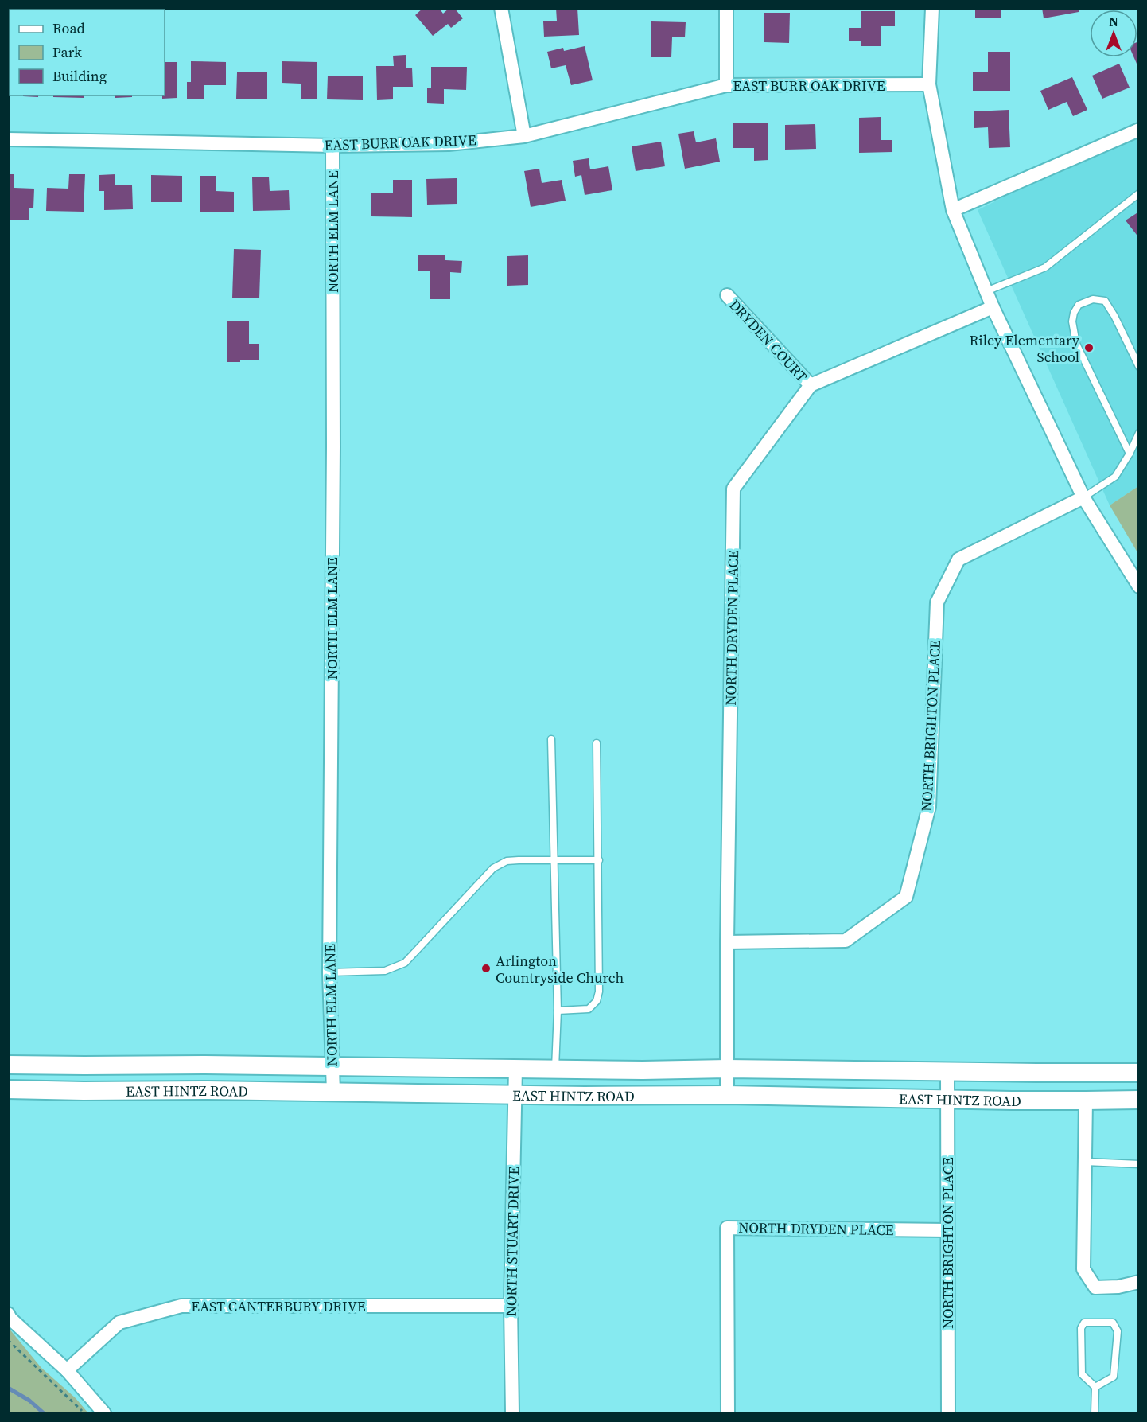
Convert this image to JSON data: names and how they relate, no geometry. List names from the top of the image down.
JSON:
{
  "streets": {
    "main road": ["EAST HINTZ ROAD"],
    "street": [
      "EAST BURR OAK DRIVE",
      "NORTH ELM LANE",
      "DRYDEN COURT",
      "NORTH DRYDEN PLACE",
      "NORTH BRIGHTON PLACE",
      "NORTH STUART DRIVE",
      "EAST CANTERBURY DRIVE"
    ]
  },
  "crossings": [
    ["EAST BURR OAK DRIVE", "NORTH ELM LANE"],
    ["NORTH ELM LANE", "EAST HINTZ ROAD"],
    ["DRYDEN COURT", "NORTH DRYDEN PLACE"],
    ["NORTH DRYDEN PLACE", "NORTH BRIGHTON PLACE"],
    ["NORTH DRYDEN PLACE", "EAST HINTZ ROAD"],
    ["NORTH BRIGHTON PLACE", "EAST HINTZ ROAD"],
    ["EAST HINTZ ROAD", "NORTH STUART DRIVE"],
    ["NORTH STUART DRIVE", "EAST CANTERBURY DRIVE"]
  ],
  "places": ["Riley Elementary School", "Arlington Countryside Church"],
  "legend": ["Road", "Park", "Building"],
  "north": "top"
}
